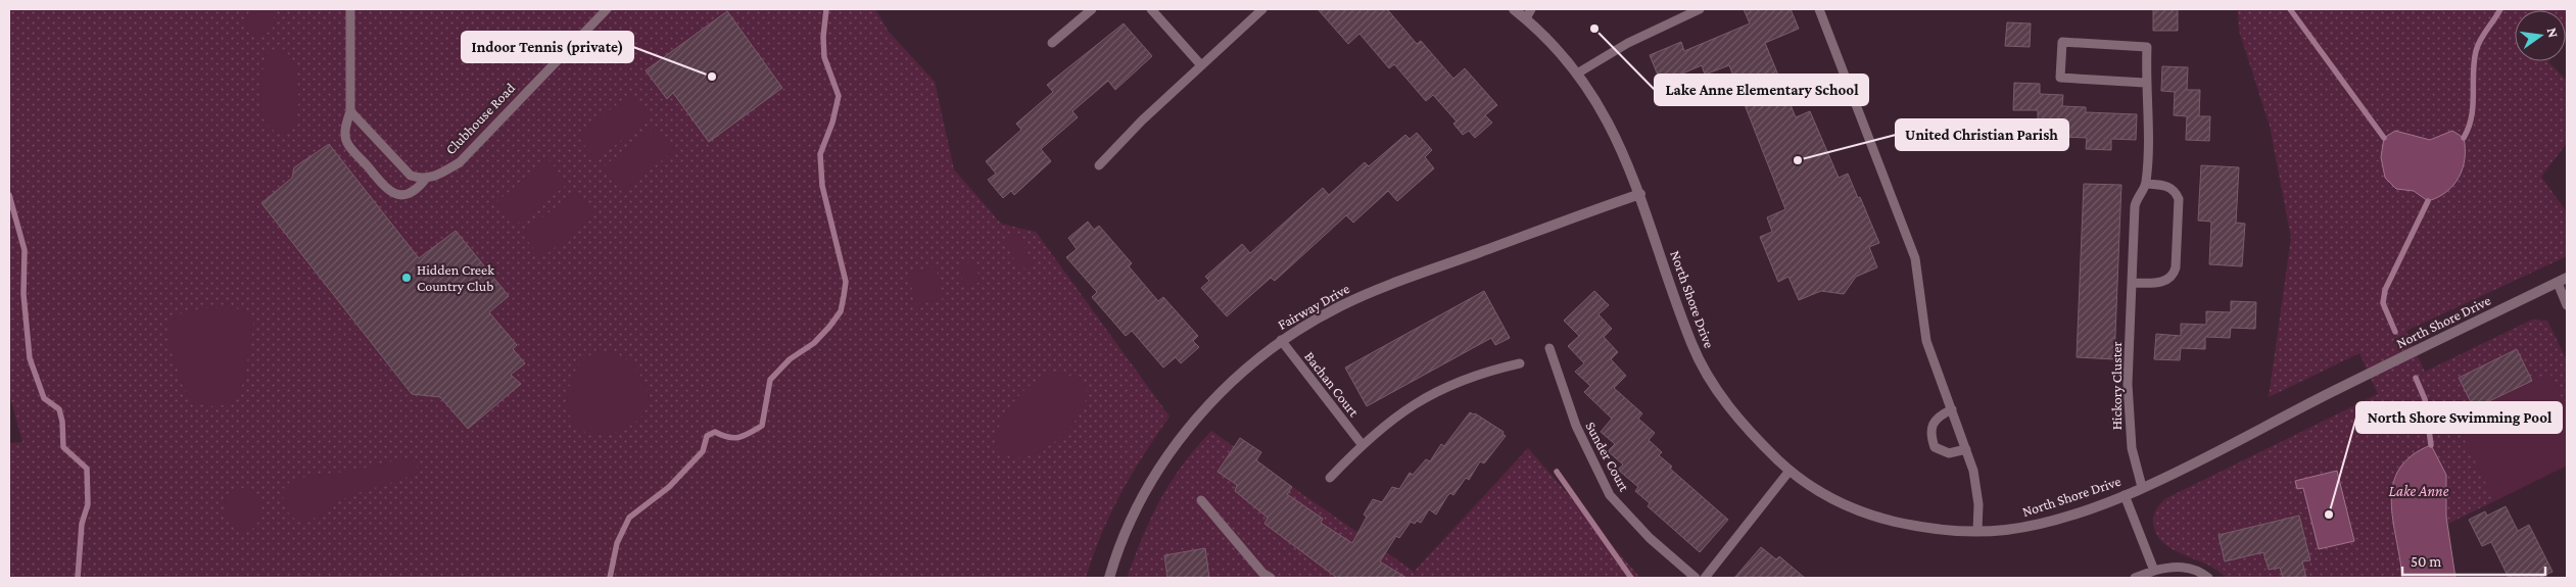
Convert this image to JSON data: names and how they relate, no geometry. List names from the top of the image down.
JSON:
{
  "streets": {
    "street": ["North Shore Drive", "Fairway Drive"],
    "lane": [
      "Clubhouse Road",
      "Bachan Court",
      "Hickory Cluster",
      "Sunder Court"
    ]
  },
  "crossings": [
    ["North Shore Drive", "Fairway Drive"],
    ["North Shore Drive", "Hickory Cluster"],
    ["Fairway Drive", "Bachan Court"]
  ],
  "water": ["Lake Anne"],
  "places": [
    "Lake Anne Elementary School",
    "Indoor Tennis (private)",
    "United Christian Parish",
    "Hidden Creek Country Club",
    "North Shore Swimming Pool"
  ],
  "scale_bar": "50 m",
  "north": "right"
}
